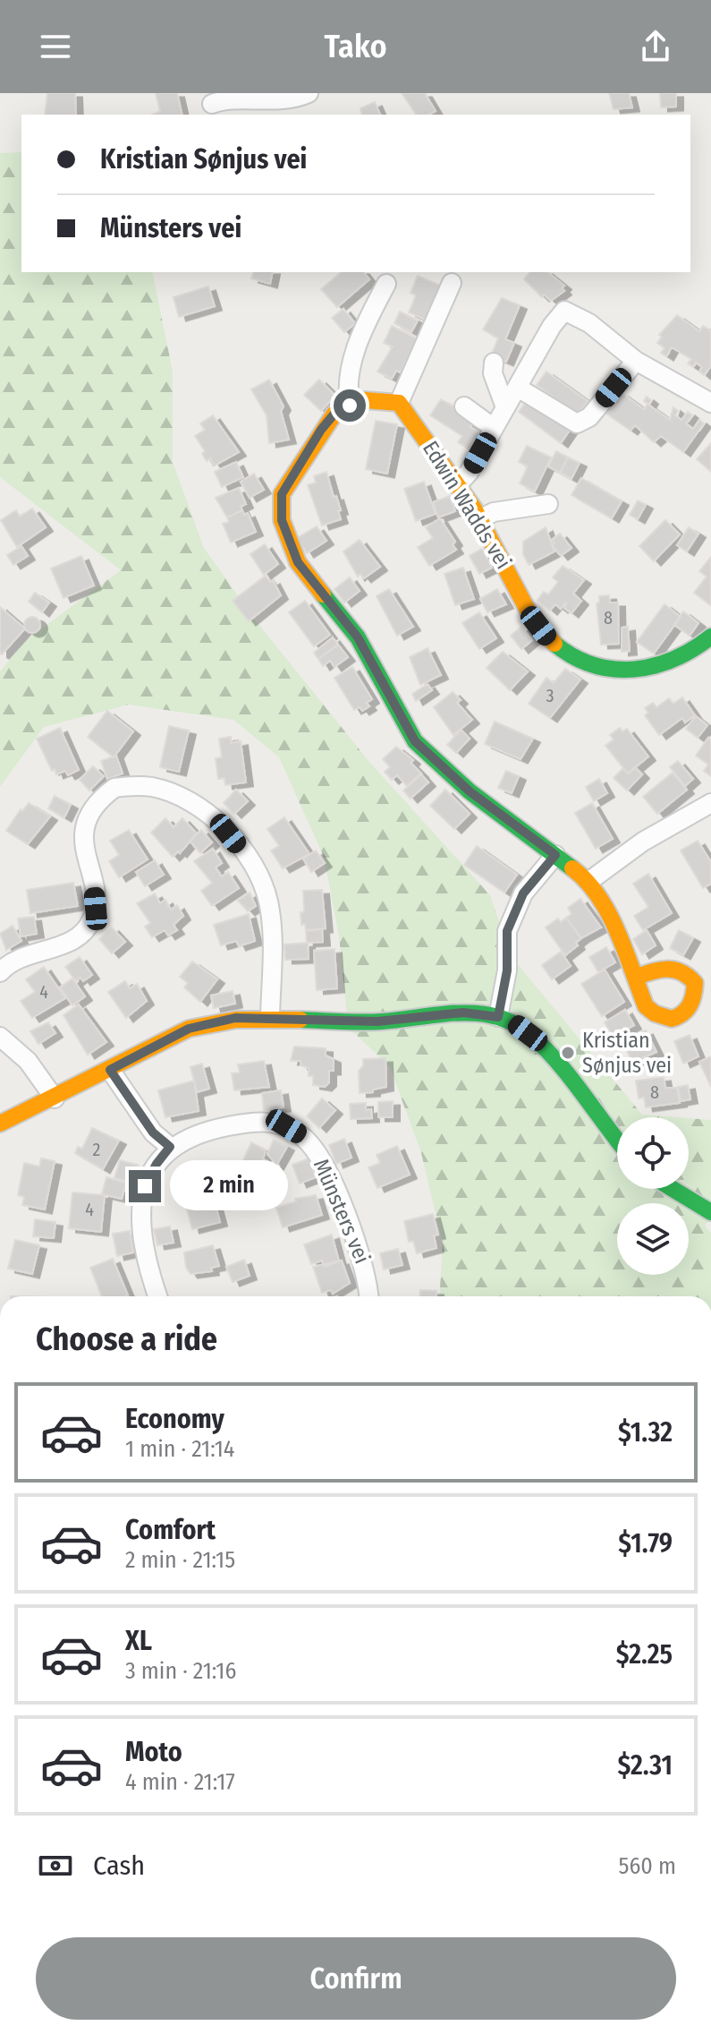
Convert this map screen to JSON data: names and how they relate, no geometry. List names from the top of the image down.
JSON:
{
  "streets": {
    "street": ["Edwin Wadds vei", "Münsters vei"]
  },
  "places": ["Kristian Sønjus vei"],
  "house_numbers": [
    "8",
    "3",
    "4",
    "8",
    "2",
    "4"
  ],
  "page": {
    "header": "Tako",
    "banner": ["Kristian Sønjus vei", "Münsters vei"],
    "bubble": "2 min",
    "heading": "Choose a ride",
    "list": [
      {
        "name": "Economy",
        "note": "1 min · 21:14",
        "value": "$1.32"
      },
      {
        "name": "Comfort",
        "note": "2 min · 21:15",
        "value": "$1.79"
      },
      {
        "name": "XL",
        "note": "3 min · 21:16",
        "value": "$2.25"
      },
      {
        "name": "Moto",
        "note": "4 min · 21:17",
        "value": "$2.31"
      }
    ],
    "pay": ["Cash", "560 m"],
    "buttons": "Confirm"
  }
}
